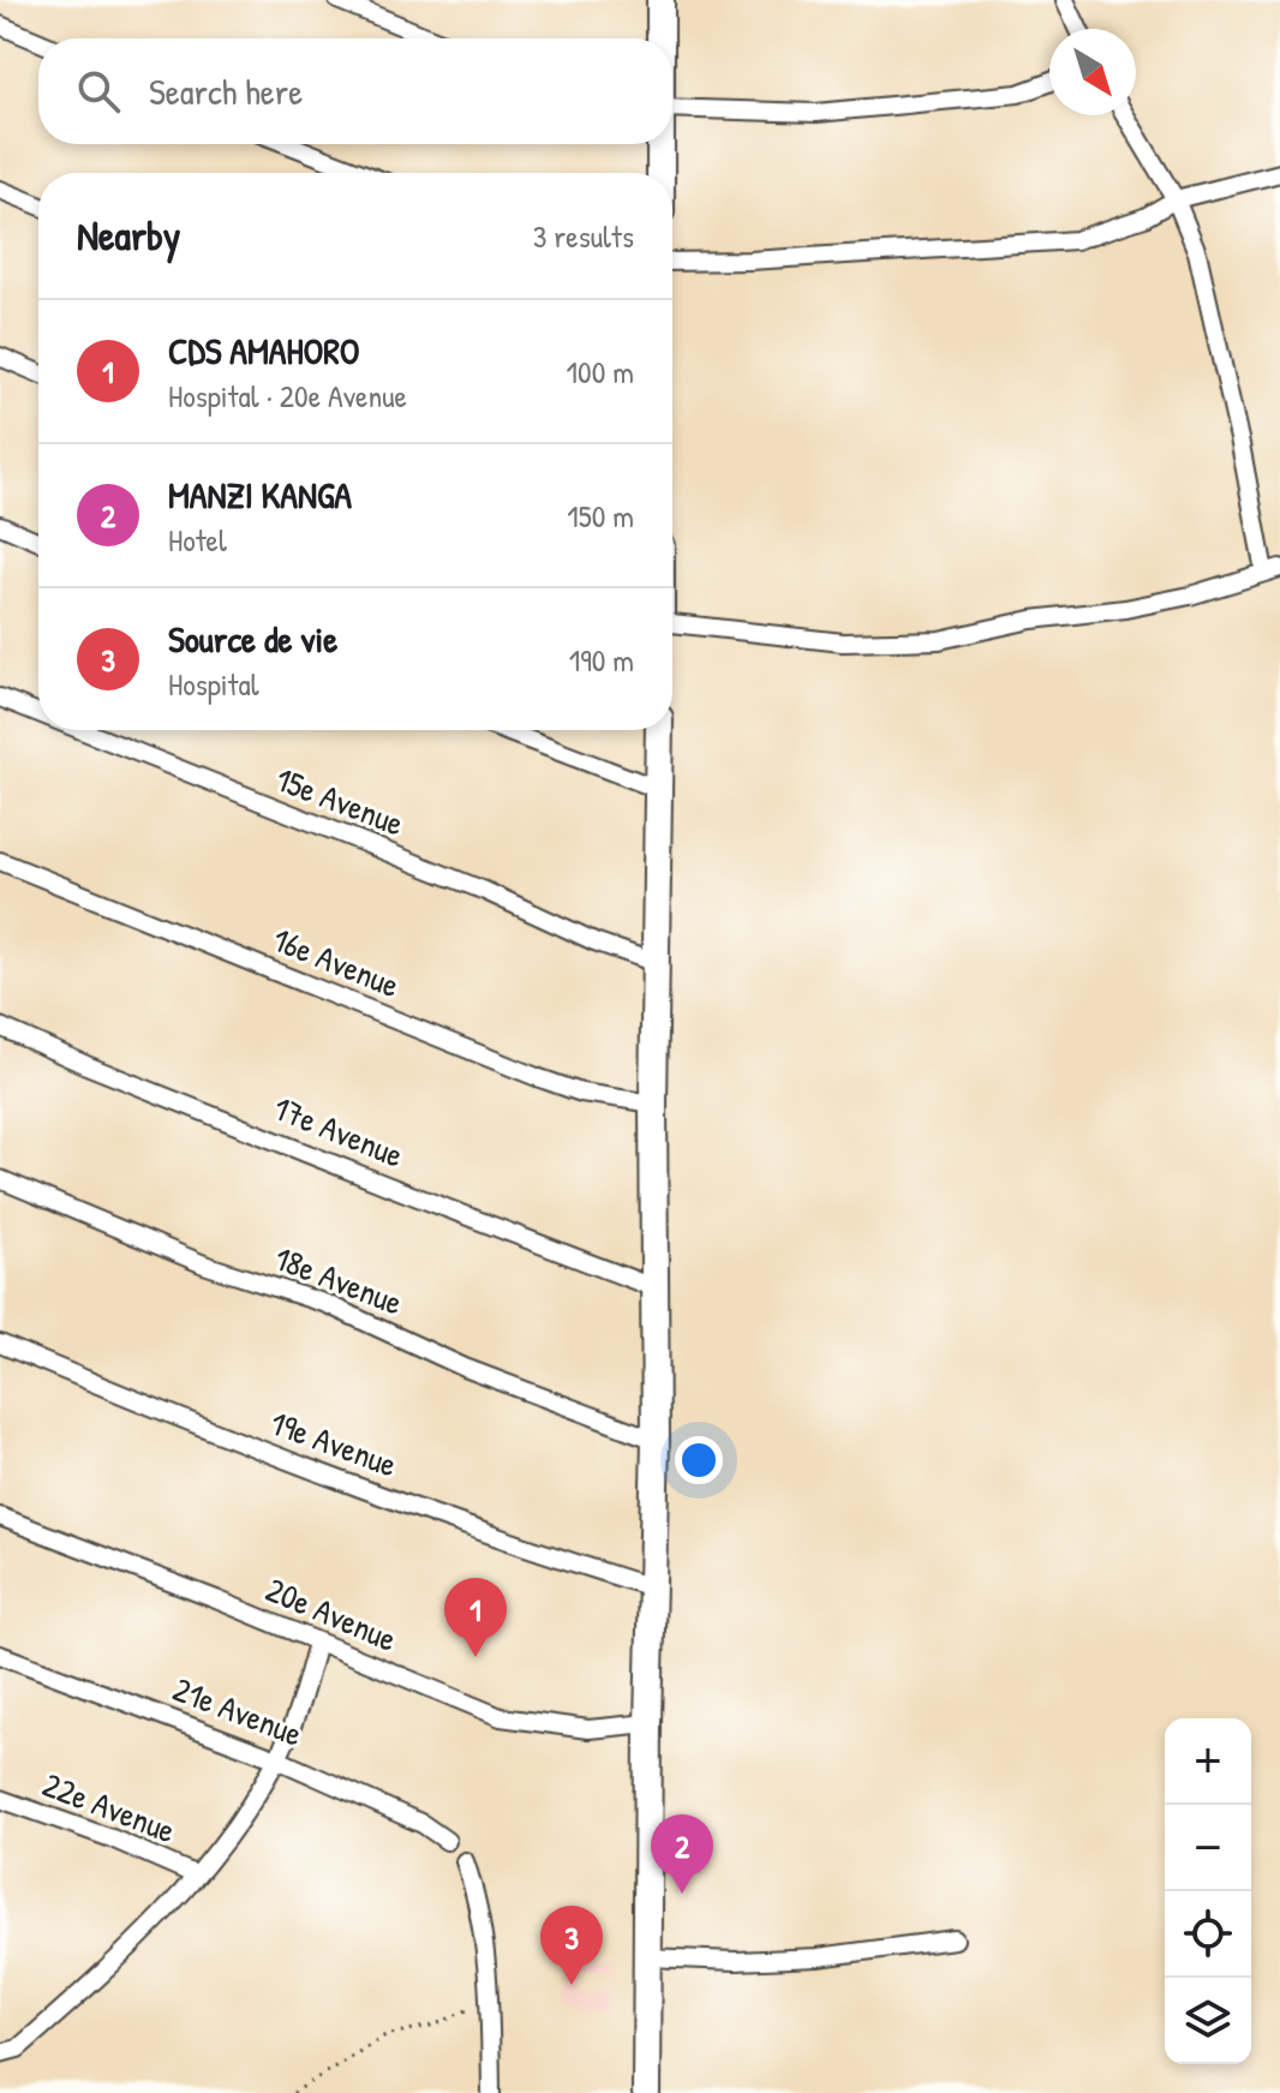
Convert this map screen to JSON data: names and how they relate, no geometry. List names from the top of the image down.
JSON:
{
  "streets": {
    "street": [
      "15e Avenue",
      "16e Avenue",
      "17e Avenue",
      "18e Avenue",
      "19e Avenue",
      "20e Avenue",
      "21e Avenue",
      "22e Avenue"
    ]
  },
  "north": "bottom right",
  "page": {
    "search": "Search here",
    "heading": ["Nearby", "3 results"],
    "list": [
      {
        "mark": "1",
        "name": "CDS AMAHORO",
        "note": "Hospital · 20e Avenue",
        "value": "100 m"
      },
      {
        "mark": "2",
        "name": "MANZI KANGA",
        "note": "Hotel",
        "value": "150 m"
      },
      {
        "mark": "3",
        "name": "Source de vie",
        "note": "Hospital",
        "value": "190 m"
      }
    ],
    "pins": ["1", "2", "3"],
    "map_buttons": ["+", "−"]
  }
}
